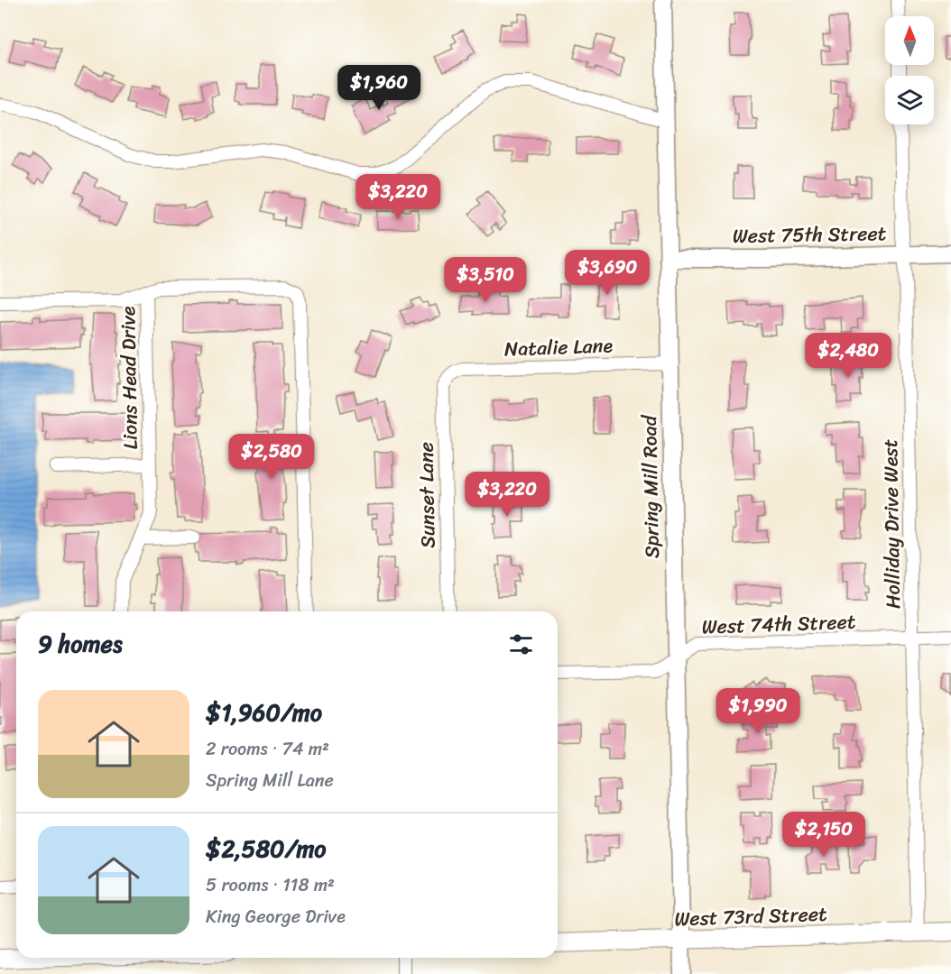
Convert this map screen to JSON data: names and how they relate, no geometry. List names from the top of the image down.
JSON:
{
  "streets": {
    "main road": ["West 73rd Street"],
    "street": [
      "West 75th Street",
      "Natalie Lane",
      "Lions Head Drive",
      "Spring Mill Road",
      "Sunset Lane",
      "Holliday Drive West",
      "West 74th Street"
    ]
  },
  "crossings": [
    ["West 75th Street", "Spring Mill Road"],
    ["West 75th Street", "Holliday Drive West"],
    ["Natalie Lane", "Spring Mill Road"],
    ["Natalie Lane", "Sunset Lane"],
    ["Spring Mill Road", "West 74th Street"],
    ["Spring Mill Road", "West 73rd Street"],
    ["Holliday Drive West", "West 74th Street"],
    ["Holliday Drive West", "West 73rd Street"]
  ],
  "north": "top",
  "page": {
    "price": [
      "$1,960",
      "$3,220",
      "$3,690",
      "$3,510",
      "$2,480",
      "$2,580",
      "$3,220",
      "$1,990",
      "$2,150"
    ],
    "heading": "9 homes",
    "list": [
      {
        "name": "$1,960/mo",
        "note": "2 rooms · 74 m² · Spring Mill Lane"
      },
      {
        "name": "$2,580/mo",
        "note": "5 rooms · 118 m² · King George Drive"
      }
    ]
  }
}
